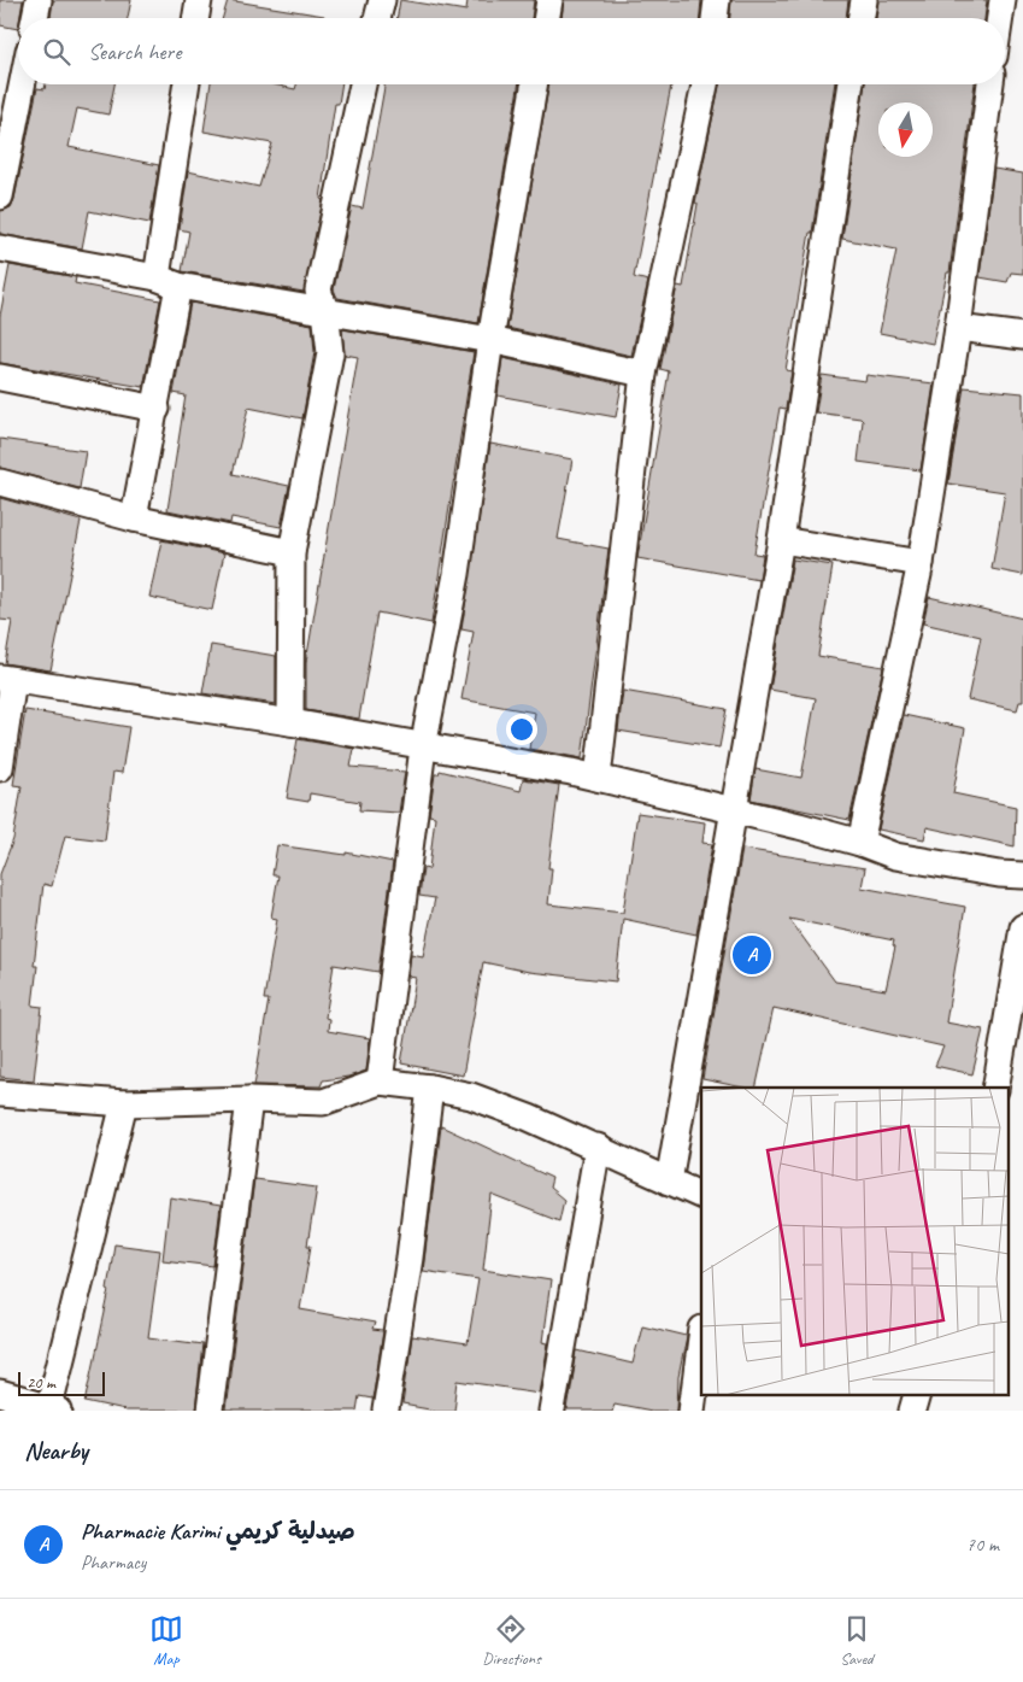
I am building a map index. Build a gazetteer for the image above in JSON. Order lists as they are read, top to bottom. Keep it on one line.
{"scale_bar":"20 m","north":"bottom","page":{"search":"Search here","pins":"A","scale":"20 m","heading":"Nearby","list":[{"mark":"A","name":"Pharmacie Karimi صيدلية كريمي","note":"Pharmacy","value":"70 m"}],"nav":["Map","Directions","Saved"]}}
